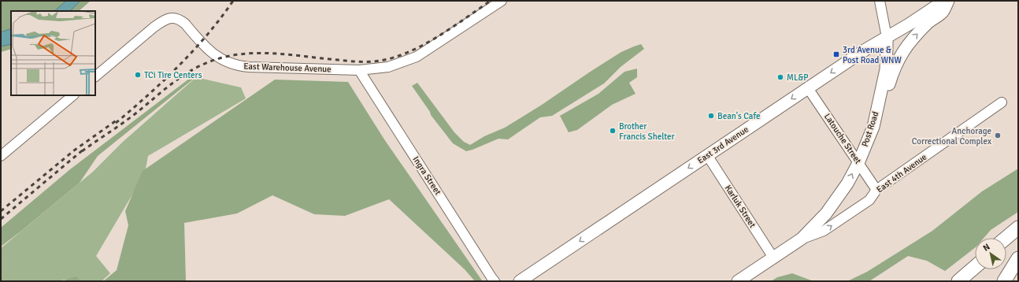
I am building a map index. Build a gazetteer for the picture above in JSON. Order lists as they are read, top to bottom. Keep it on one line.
{"streets":{"main road":["Post Road","East 3rd Avenue","East 4th Avenue"],"street":["East Warehouse Avenue","Latouche Street","Ingra Street","Karluk Street"]},"crossings":[["East Warehouse Avenue","Ingra Street"],["Post Road","Latouche Street"],["Post Road","East 3rd Avenue"],["Post Road","East 4th Avenue"],["Latouche Street","East 3rd Avenue"],["Latouche Street","East 4th Avenue"],["East 3rd Avenue","Karluk Street"],["East 4th Avenue","Karluk Street"]],"one_way":["Post Road","East 3rd Avenue"],"places":{"transit":["3rd Avenue & Post Road WNW"],"other":["TCi Tire Centers","ML&P","Bean's Cafe","Brother Francis Shelter","Anchorage Correctional Complex"]},"north":"top left"}
